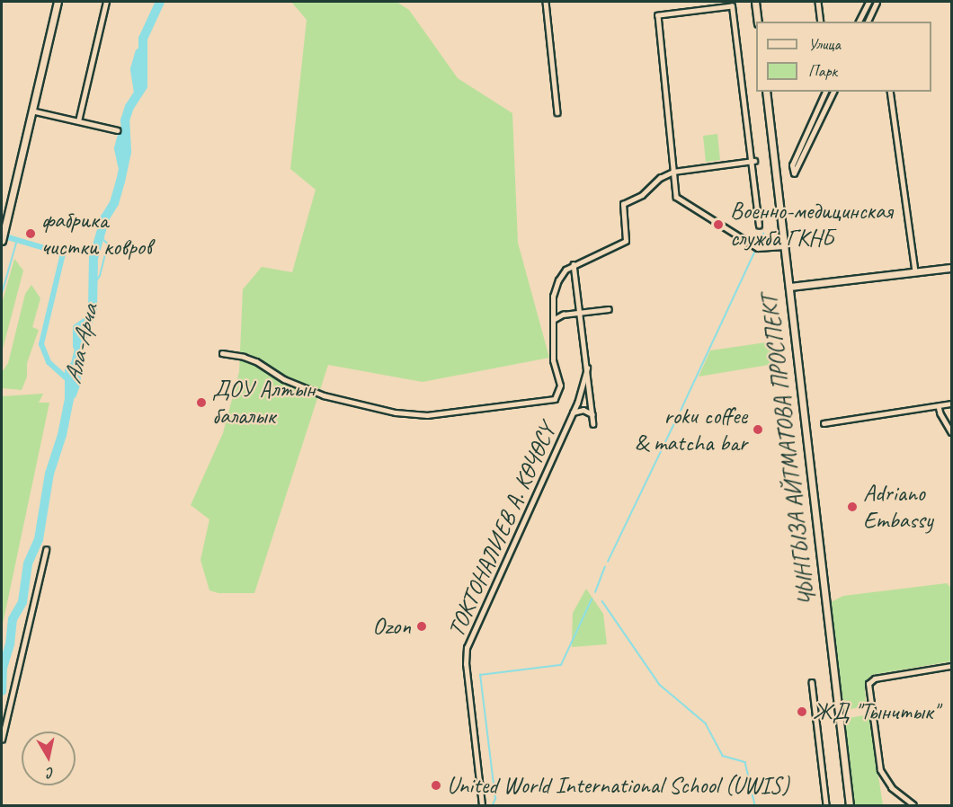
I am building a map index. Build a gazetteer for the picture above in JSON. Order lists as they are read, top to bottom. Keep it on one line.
{"streets":{"main road":["ЧЫНГЫЗА АЙТМАТОВА ПРОСПЕКТ"],"street":["ТОКТОНАЛИЕВ А. КӨЧӨСҮ"]},"water":["Ала-Арча"],"places":["Военно-медицинская служба ГКНБ","фабрика чистки ковров","ДОУ Алтын балалык","roku coffee & matcha bar","Adriano Embassy","Ozon","ЖД \"Тынчтык\"","United World International School (UWIS)"],"legend":["Улица","Парк"],"north":"bottom"}
